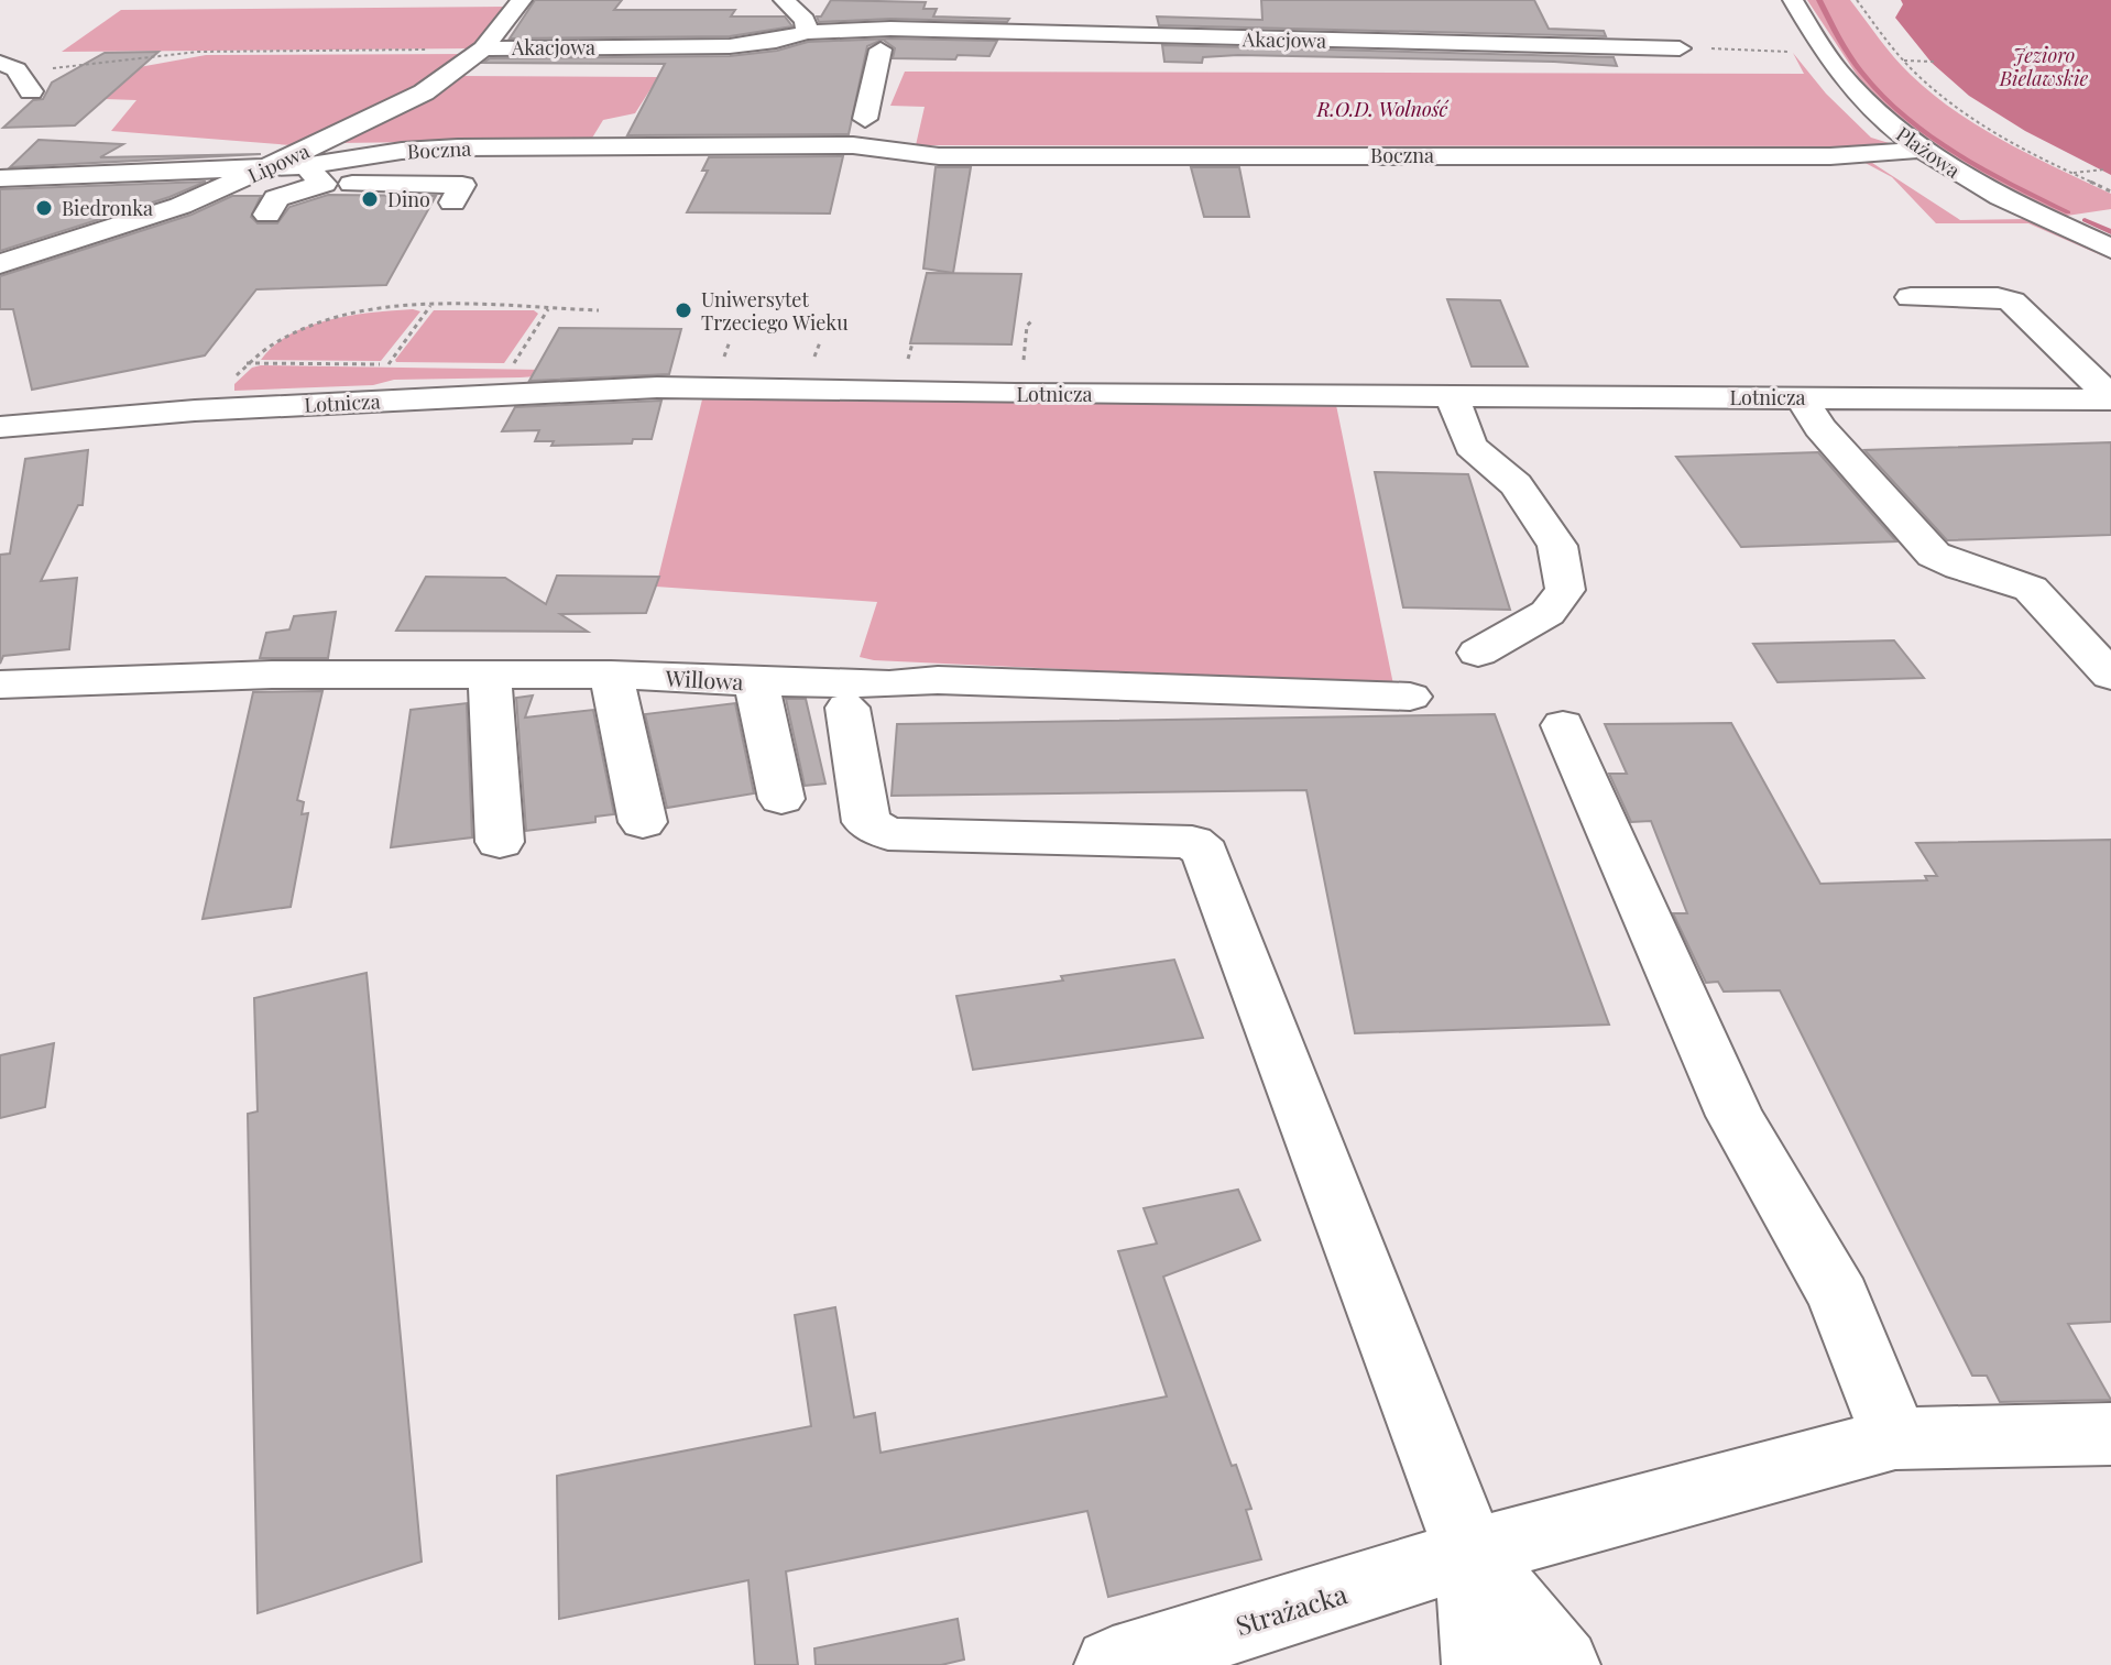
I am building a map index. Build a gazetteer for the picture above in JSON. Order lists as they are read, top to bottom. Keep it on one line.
{"streets":{"street":["Akacjowa","Boczna","Plażowa","Lipowa","Lotnicza","Willowa","Strażacka"]},"crossings":[["Akacjowa","Lipowa"],["Boczna","Plażowa"],["Boczna","Lipowa"]],"water":["Jezioro Bielawskie"],"parks":["R.O.D. Wolność"],"places":["Dino","Biedronka","Uniwersytet Trzeciego Wieku"]}
